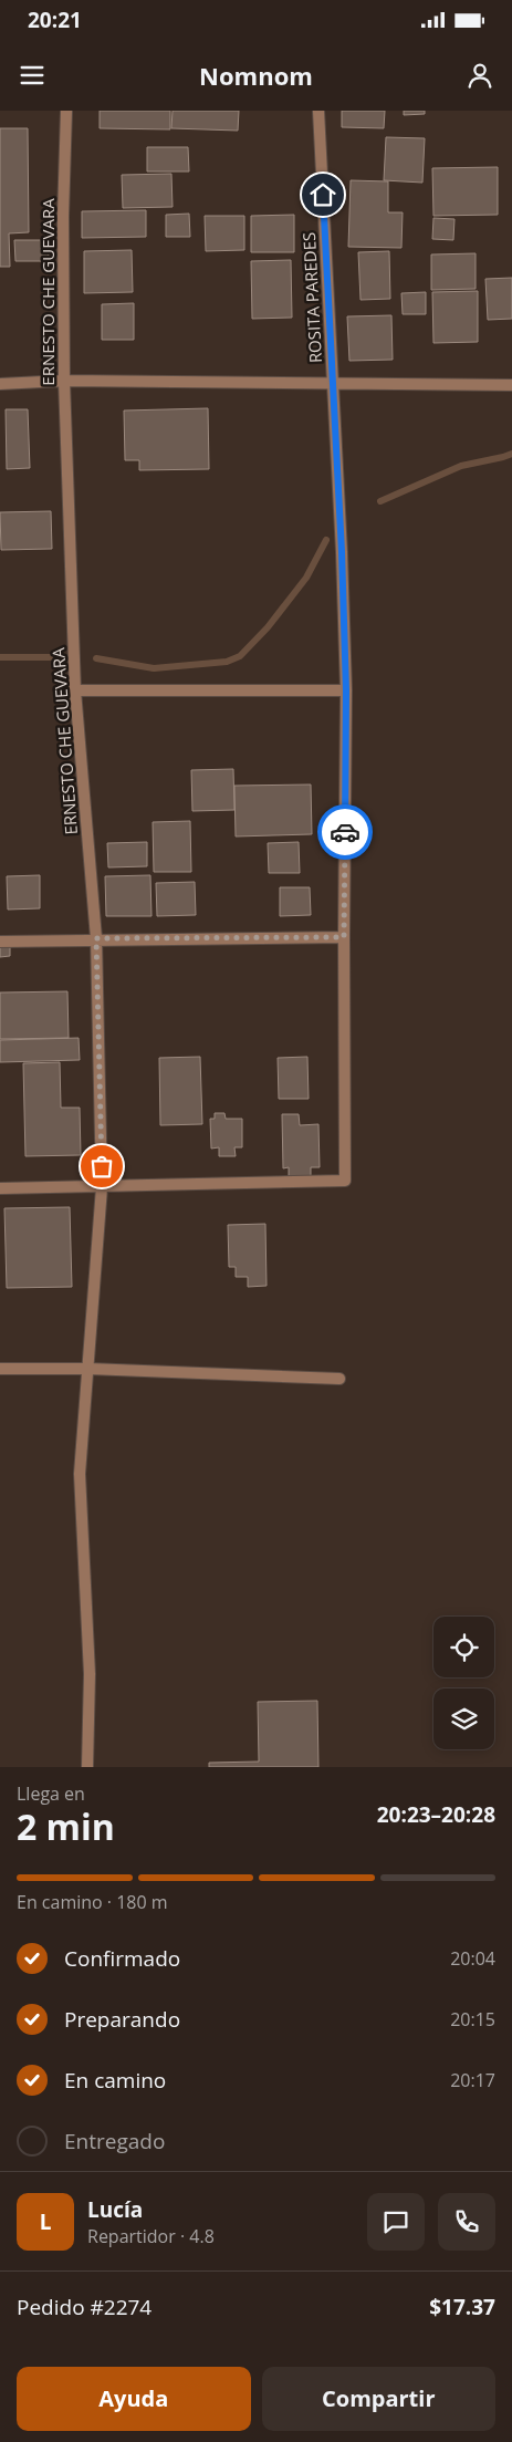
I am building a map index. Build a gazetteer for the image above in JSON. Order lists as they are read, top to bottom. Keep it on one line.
{"streets":{"street":["ERNESTO CHE GUEVARA","ROSITA PAREDES"]},"crossings":[["ERNESTO CHE GUEVARA","ROSITA PAREDES"]],"page":{"status":"20:21","header":"Nomnom","heading":["2 min","Llega en","20:23–20:28"],"panel":["Lucía","Repartidor · 4.8","Pedido #2274","$17.37"],"bar":"En camino · 180 m","list":[["Confirmado","20:04"],["Preparando","20:15"],["En camino","20:17"],"Entregado"],"round":"L","buttons":["Ayuda","Compartir"]}}
